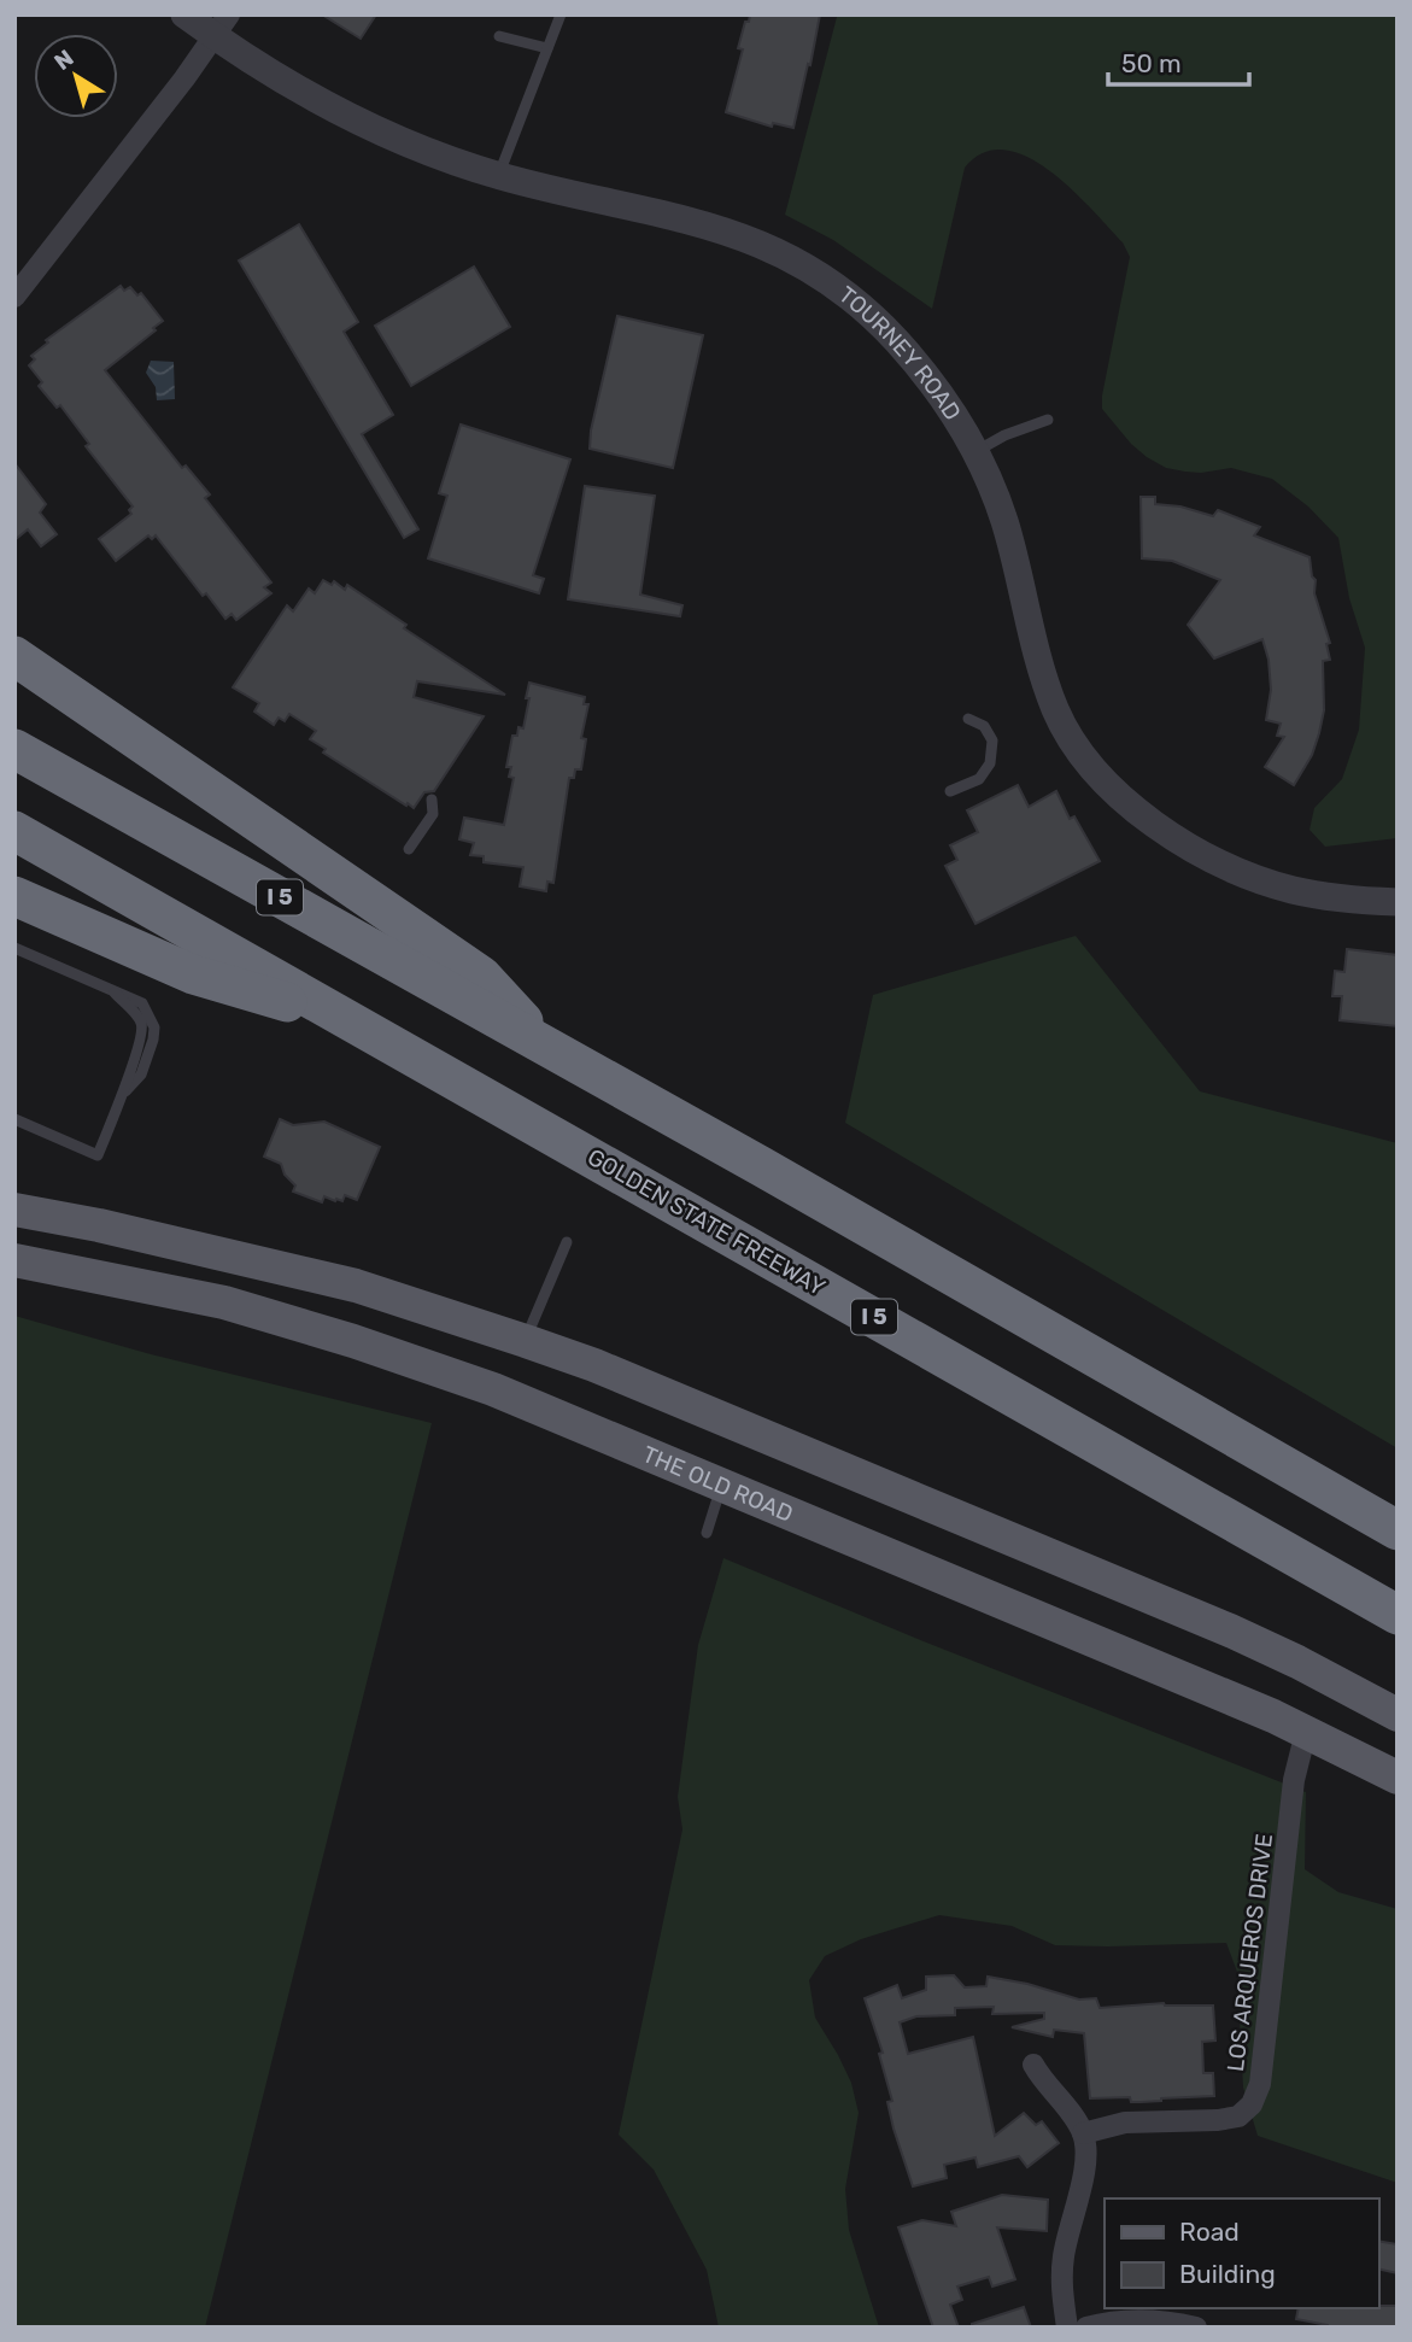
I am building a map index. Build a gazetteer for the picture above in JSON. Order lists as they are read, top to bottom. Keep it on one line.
{"streets":{"highway":["I 5","GOLDEN STATE FREEWAY"],"main road":["THE OLD ROAD"],"street":["TOURNEY ROAD","LOS ARQUEROS DRIVE"]},"crossings":[["I 5","GOLDEN STATE FREEWAY"],["THE OLD ROAD","LOS ARQUEROS DRIVE"]],"legend":["Road","Building"],"scale_bar":"50 m","north":"top left"}
